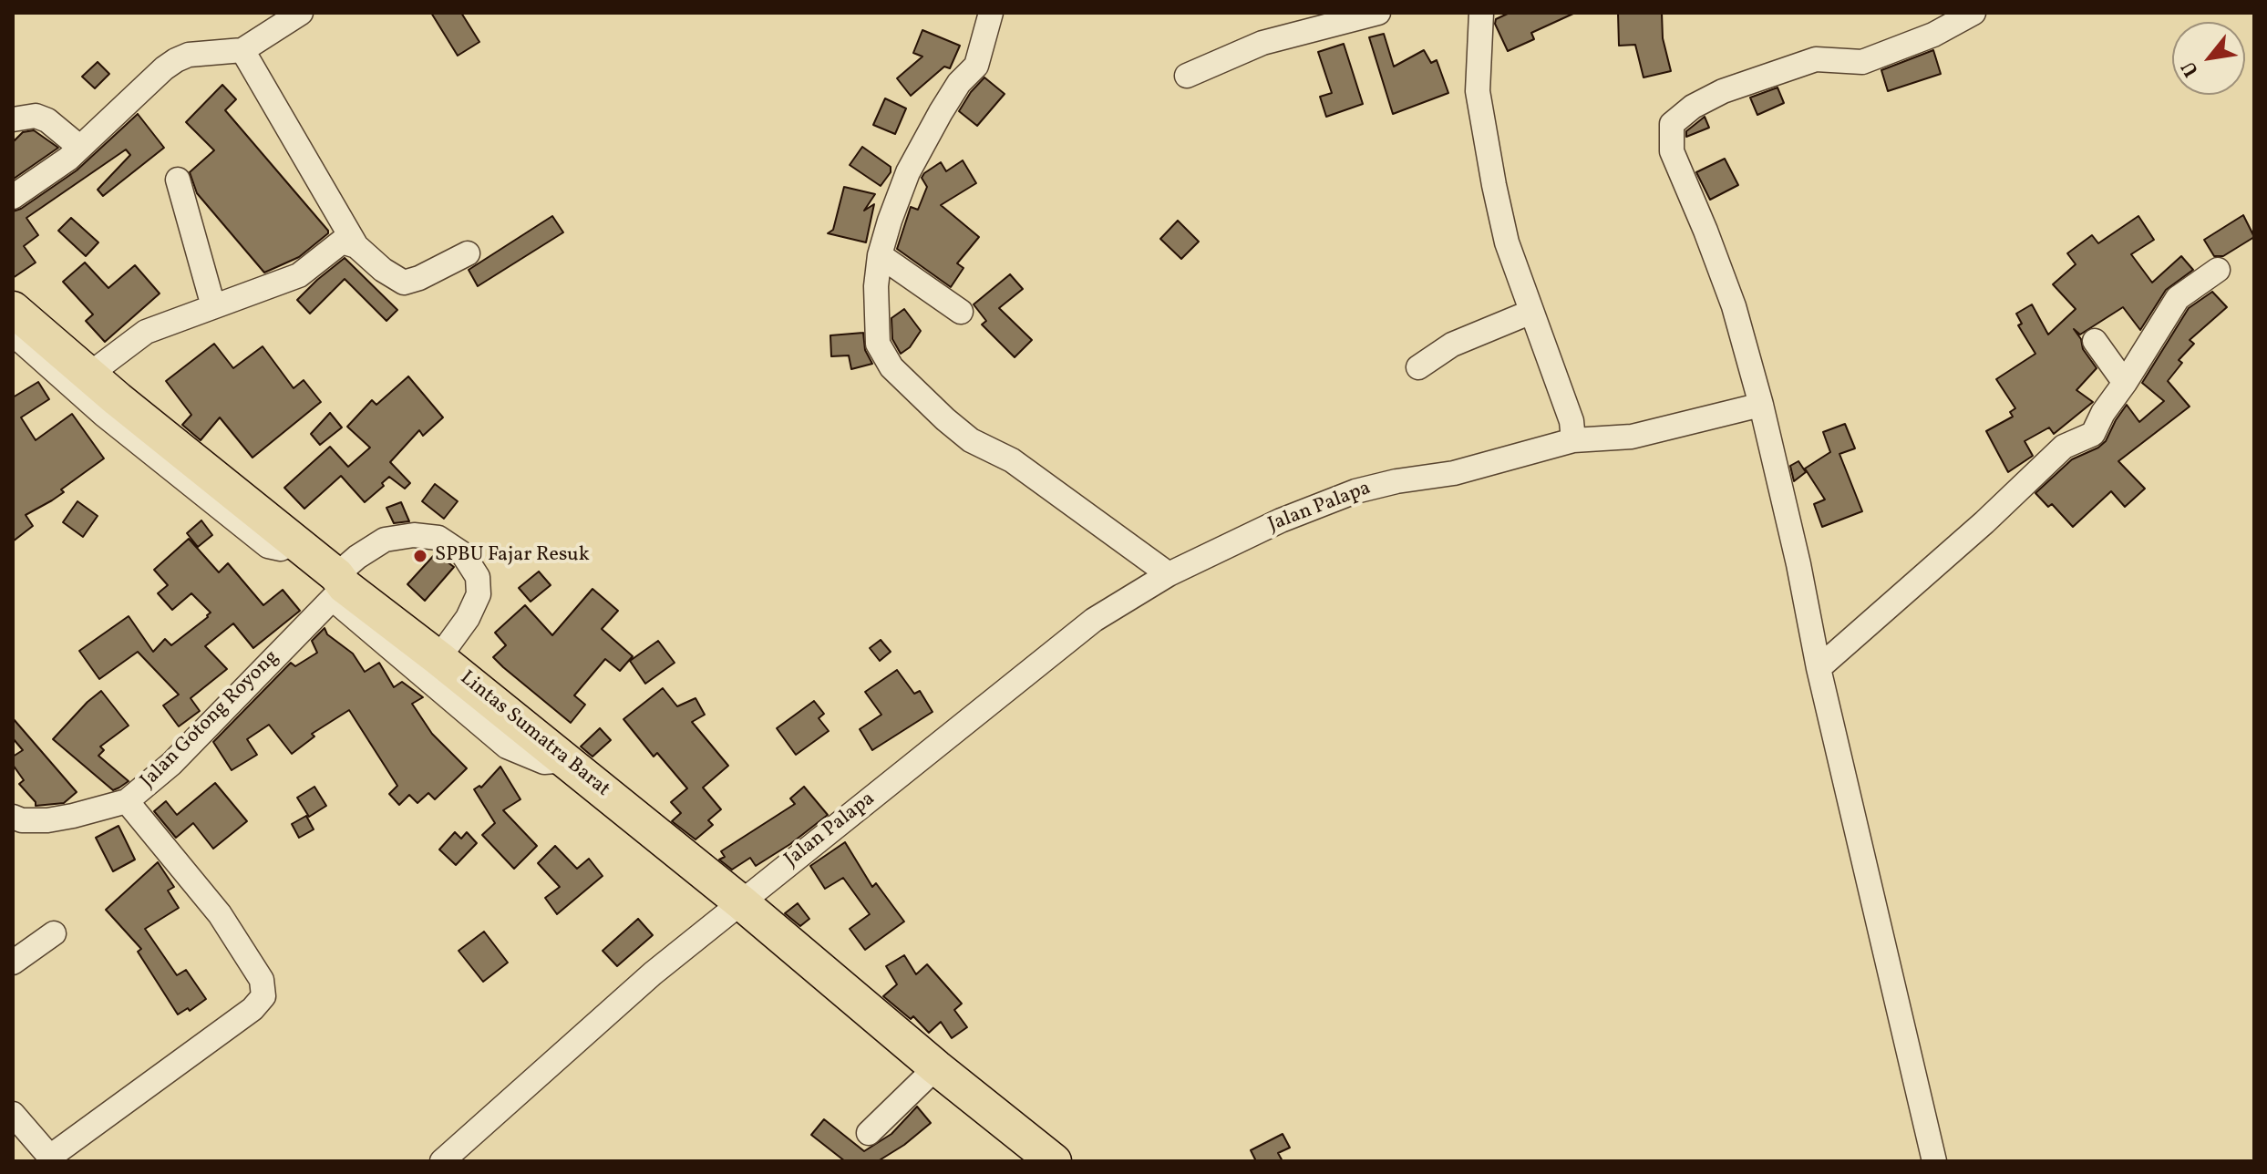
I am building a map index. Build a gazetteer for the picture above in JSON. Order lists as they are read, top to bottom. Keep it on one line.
{"streets":{"highway":["Lintas Sumatra Barat"],"street":["Jalan Palapa","Jalan Gotong Royong"]},"crossings":[["Jalan Palapa","Lintas Sumatra Barat"],["Jalan Gotong Royong","Lintas Sumatra Barat"]],"places":["SPBU Fajar Resuk"],"north":"bottom left"}
